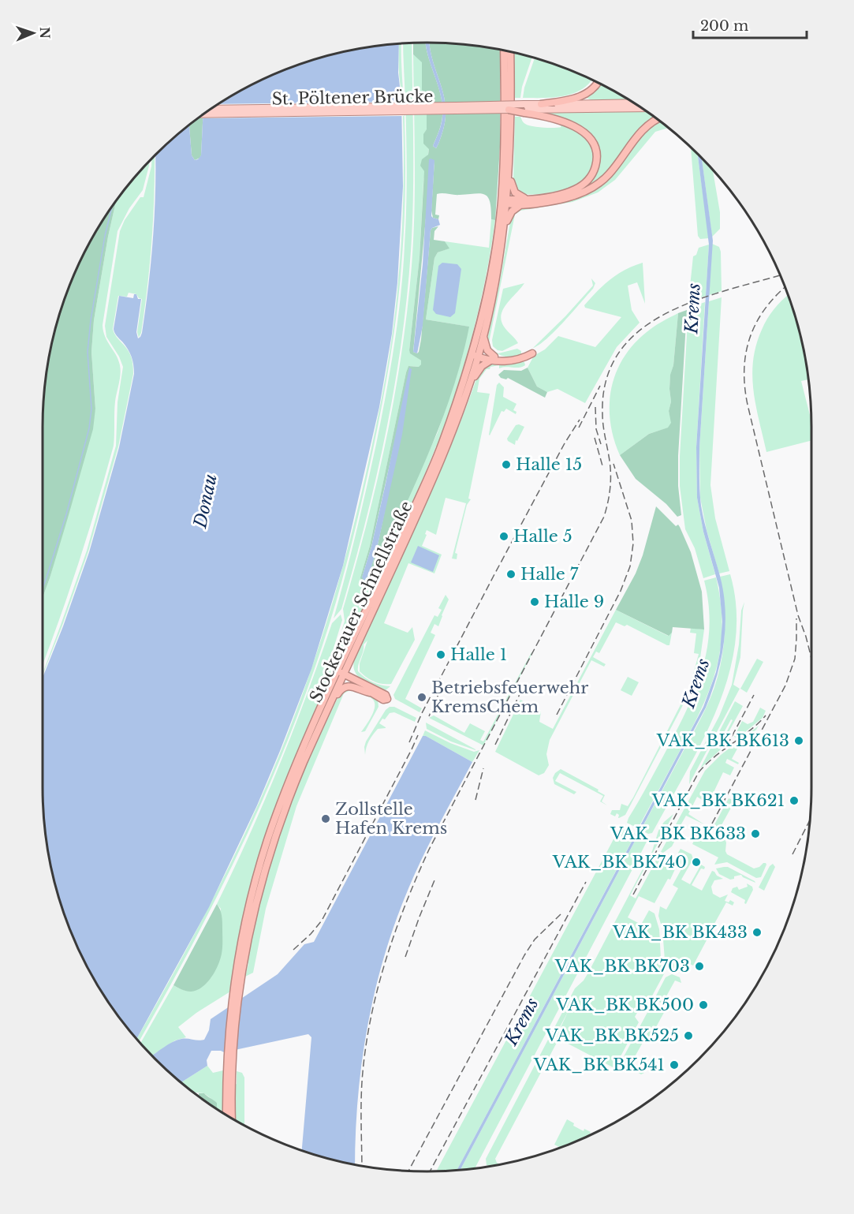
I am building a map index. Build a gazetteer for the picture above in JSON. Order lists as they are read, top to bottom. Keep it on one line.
{"streets":{"highway":["Stockerauer Schnellstraße"],"main road":["St. Pöltener Brücke"]},"water":["Krems","Donau"],"places":["Halle 15","Halle 5","Halle 7","Halle 9","Halle 1","Betriebsfeuerwehr KremsChem","VAK_BK BK613","VAK_BK BK621","Zollstelle Hafen Krems","VAK_BK BK633","VAK_BK BK740","VAK_BK BK433","VAK_BK BK703","VAK_BK BK500","VAK_BK BK525","VAK_BK BK541"],"scale_bar":"200 m","north":"right"}
